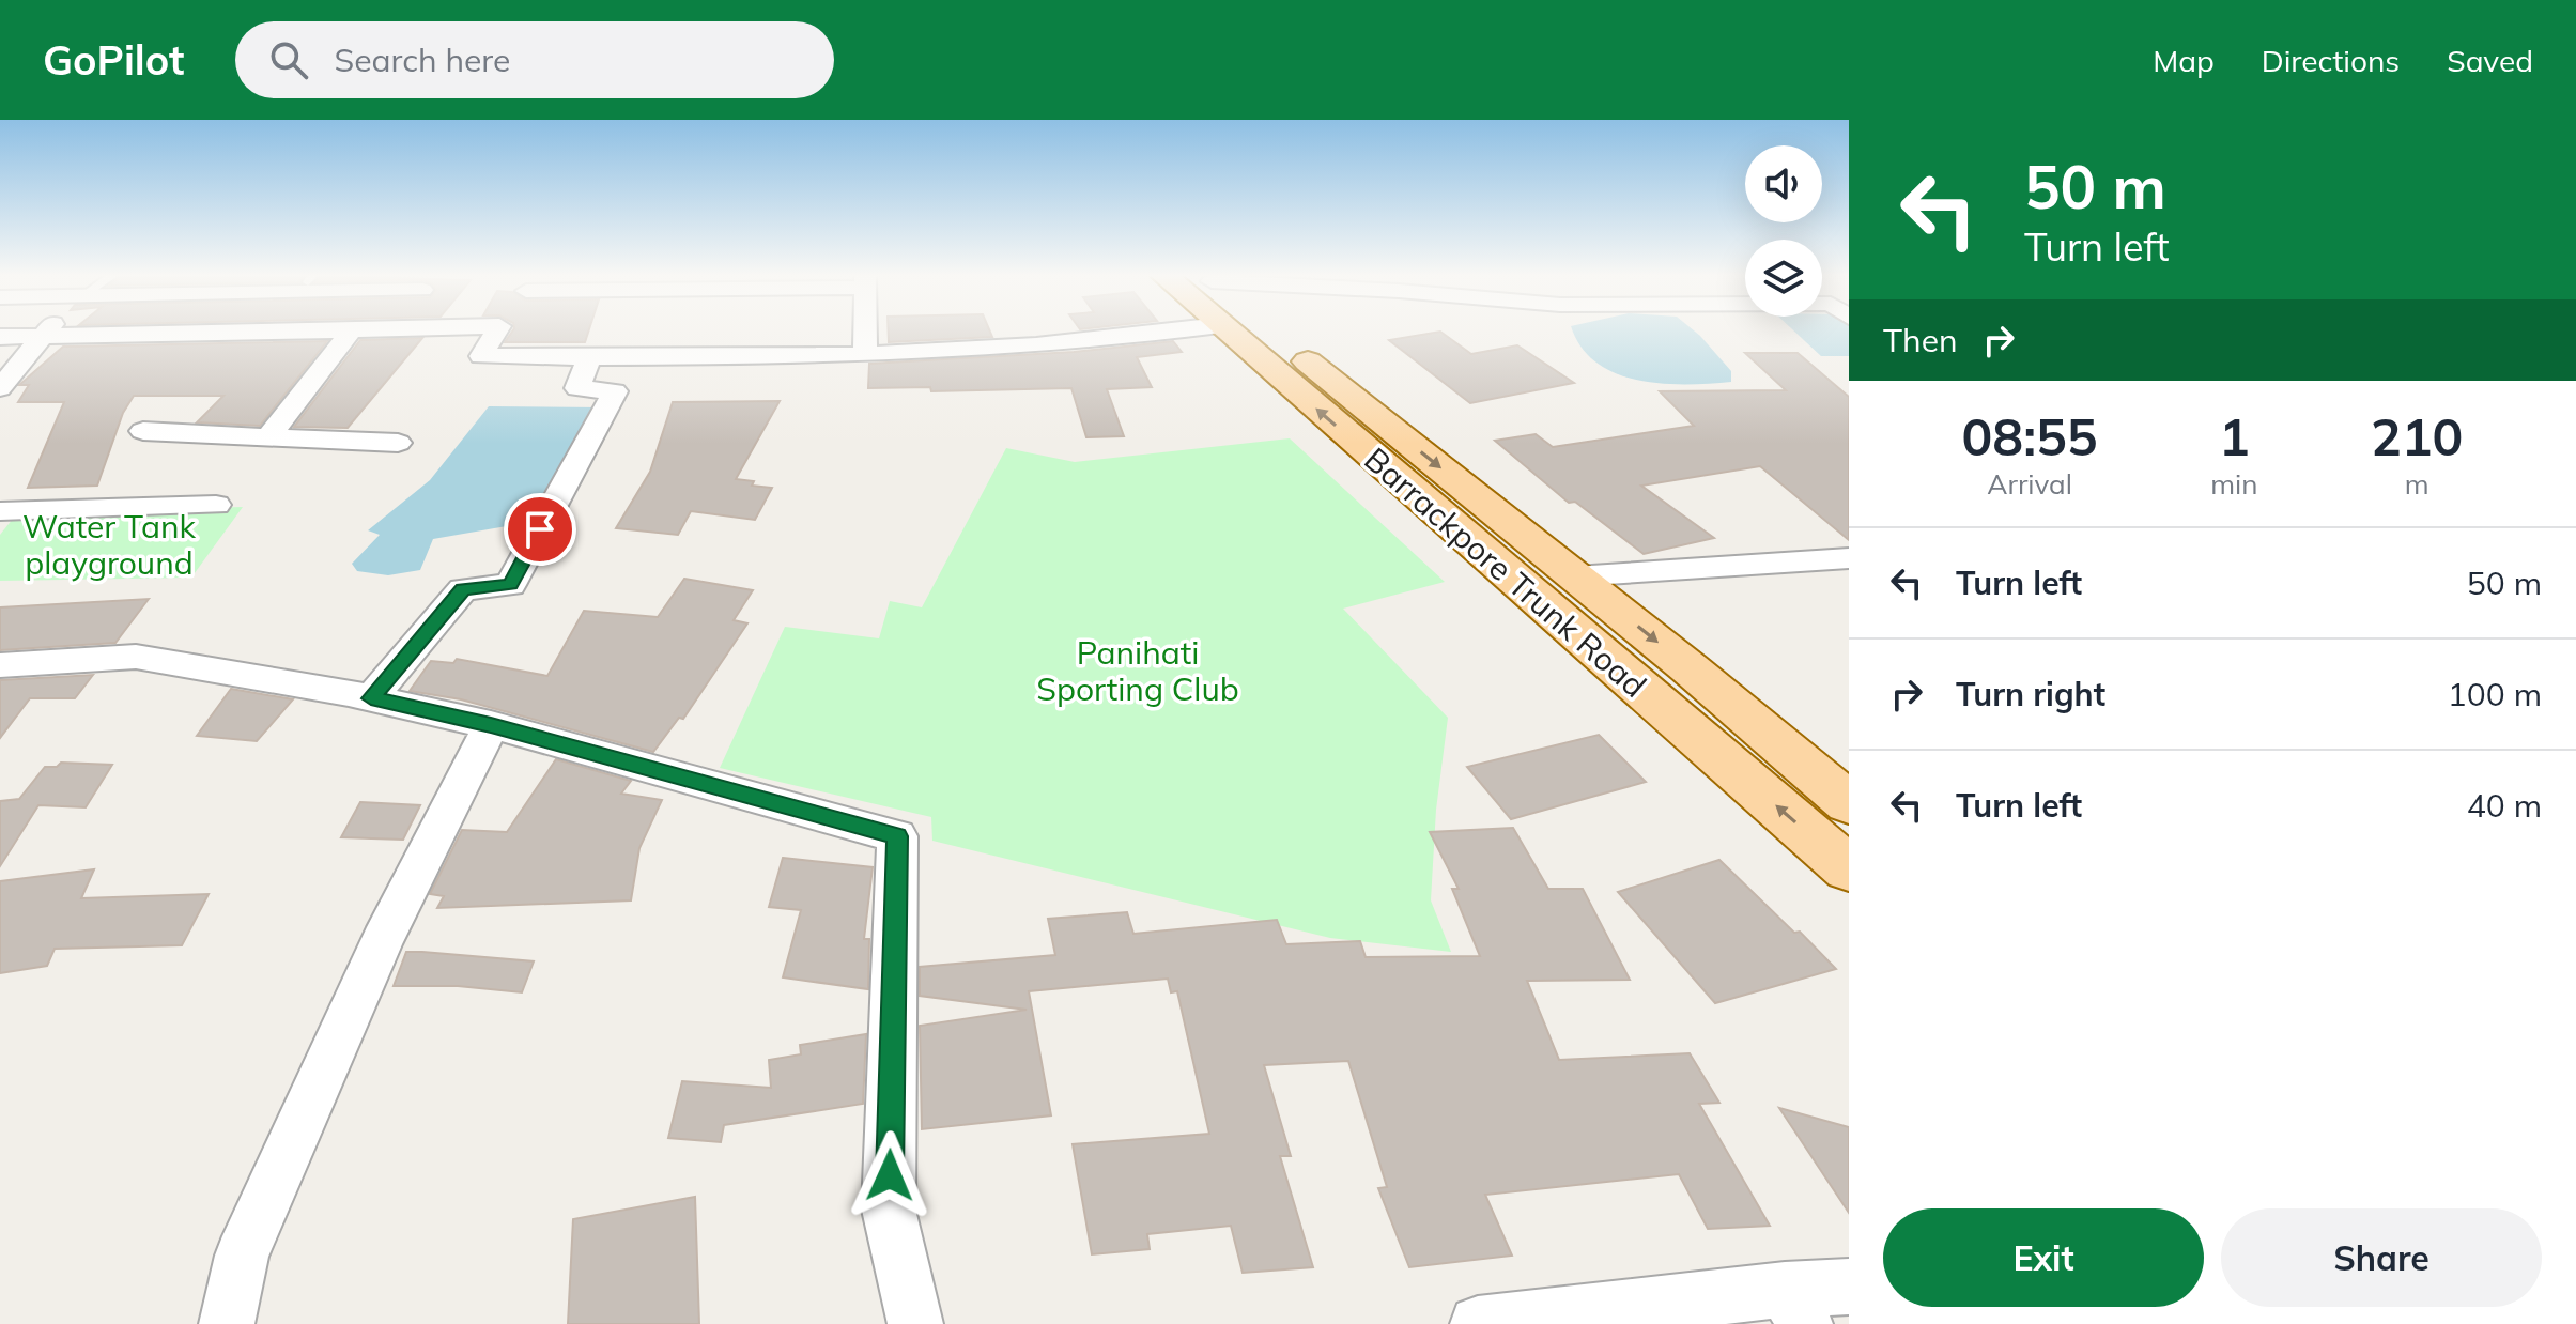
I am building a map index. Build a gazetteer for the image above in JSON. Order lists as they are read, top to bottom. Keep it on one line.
{"streets":{"main road":["Barrackpore Trunk Road"]},"parks":["Water Tank playground","Panihati Sporting Club"],"page":{"header":"GoPilot","search":"Search here","nav":["Map","Directions","Saved"],"turn":["50 m","Turn left"],"then":"Then","eta":["08:55","Arrival","1","min","210","m"],"list":[{"name":"Turn left","value":"50 m"},{"name":"Turn right","value":"100 m"},{"name":"Turn left","value":"40 m"}],"buttons":["Exit","Share"]}}
